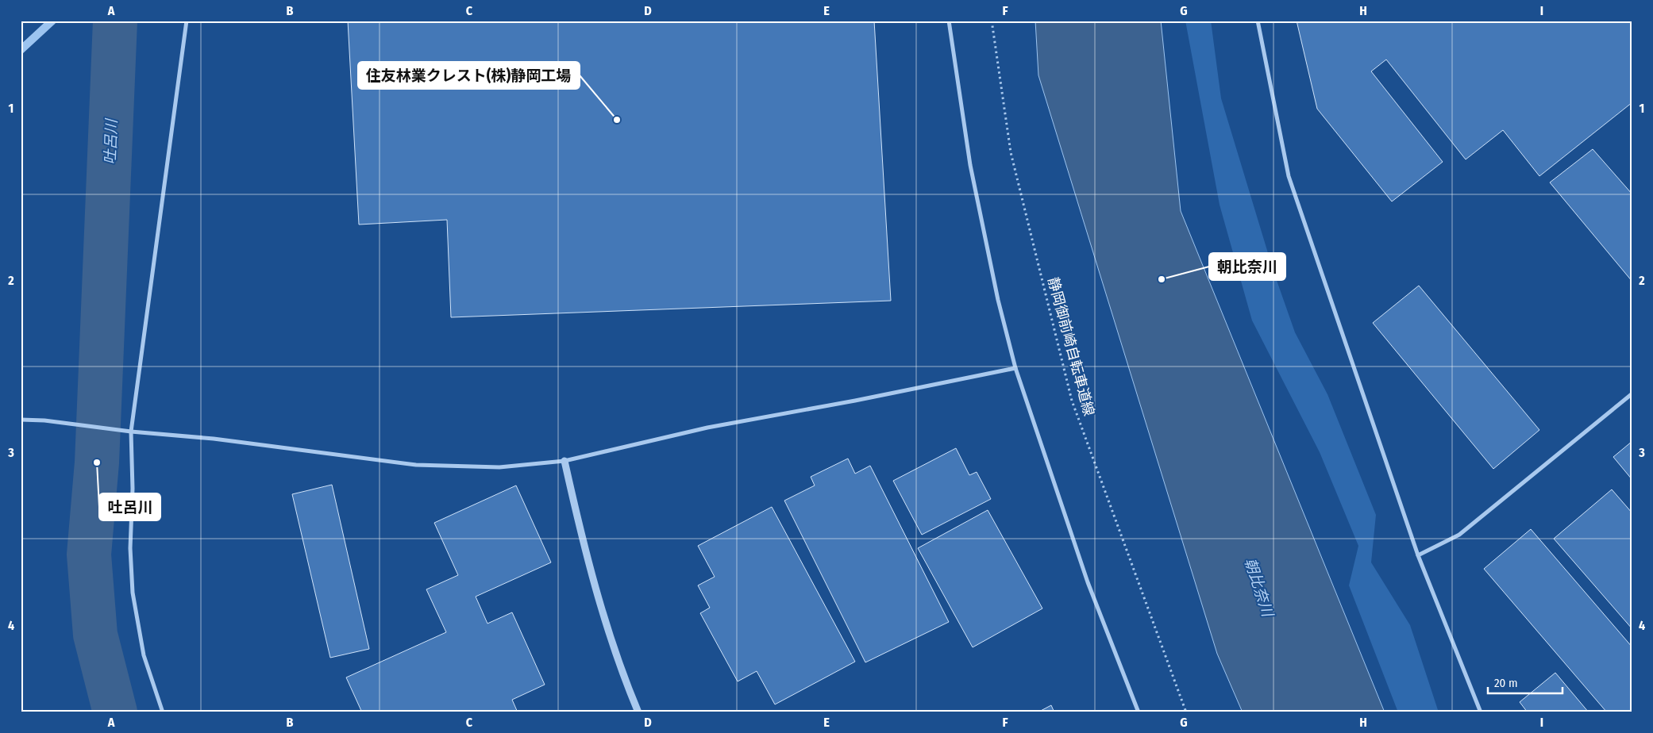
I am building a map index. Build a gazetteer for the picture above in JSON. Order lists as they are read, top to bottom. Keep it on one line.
{"streets":{"path":["静岡御前崎自転車道線"]},"water":["吐呂川","朝比奈川"],"places":["住友林業クレスト(株)静岡工場","朝比奈川","吐呂川"],"scale_bar":"20 m","grid":{"columns":["A","B","C","D","E","F","G","H","I"],"rows":["1","2","3","4"]}}
